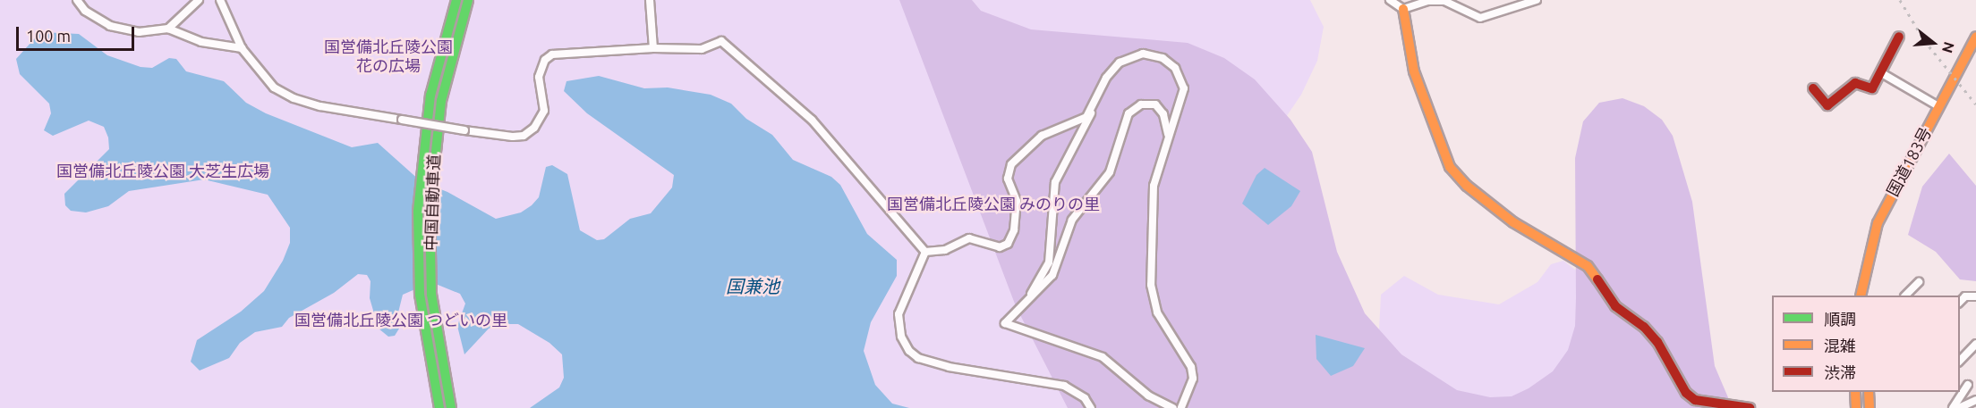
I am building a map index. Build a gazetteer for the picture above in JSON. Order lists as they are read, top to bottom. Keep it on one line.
{"streets":{"main road":["国道183号","中国自動車道"]},"water":["国兼池"],"parks":["国営備北丘陵公園 花の広場","国営備北丘陵公園 大芝生広場","国営備北丘陵公園 みのりの里","国営備北丘陵公園 つどいの里"],"legend":["順調","混雑","渋滞"],"scale_bar":"100 m","north":"right"}
